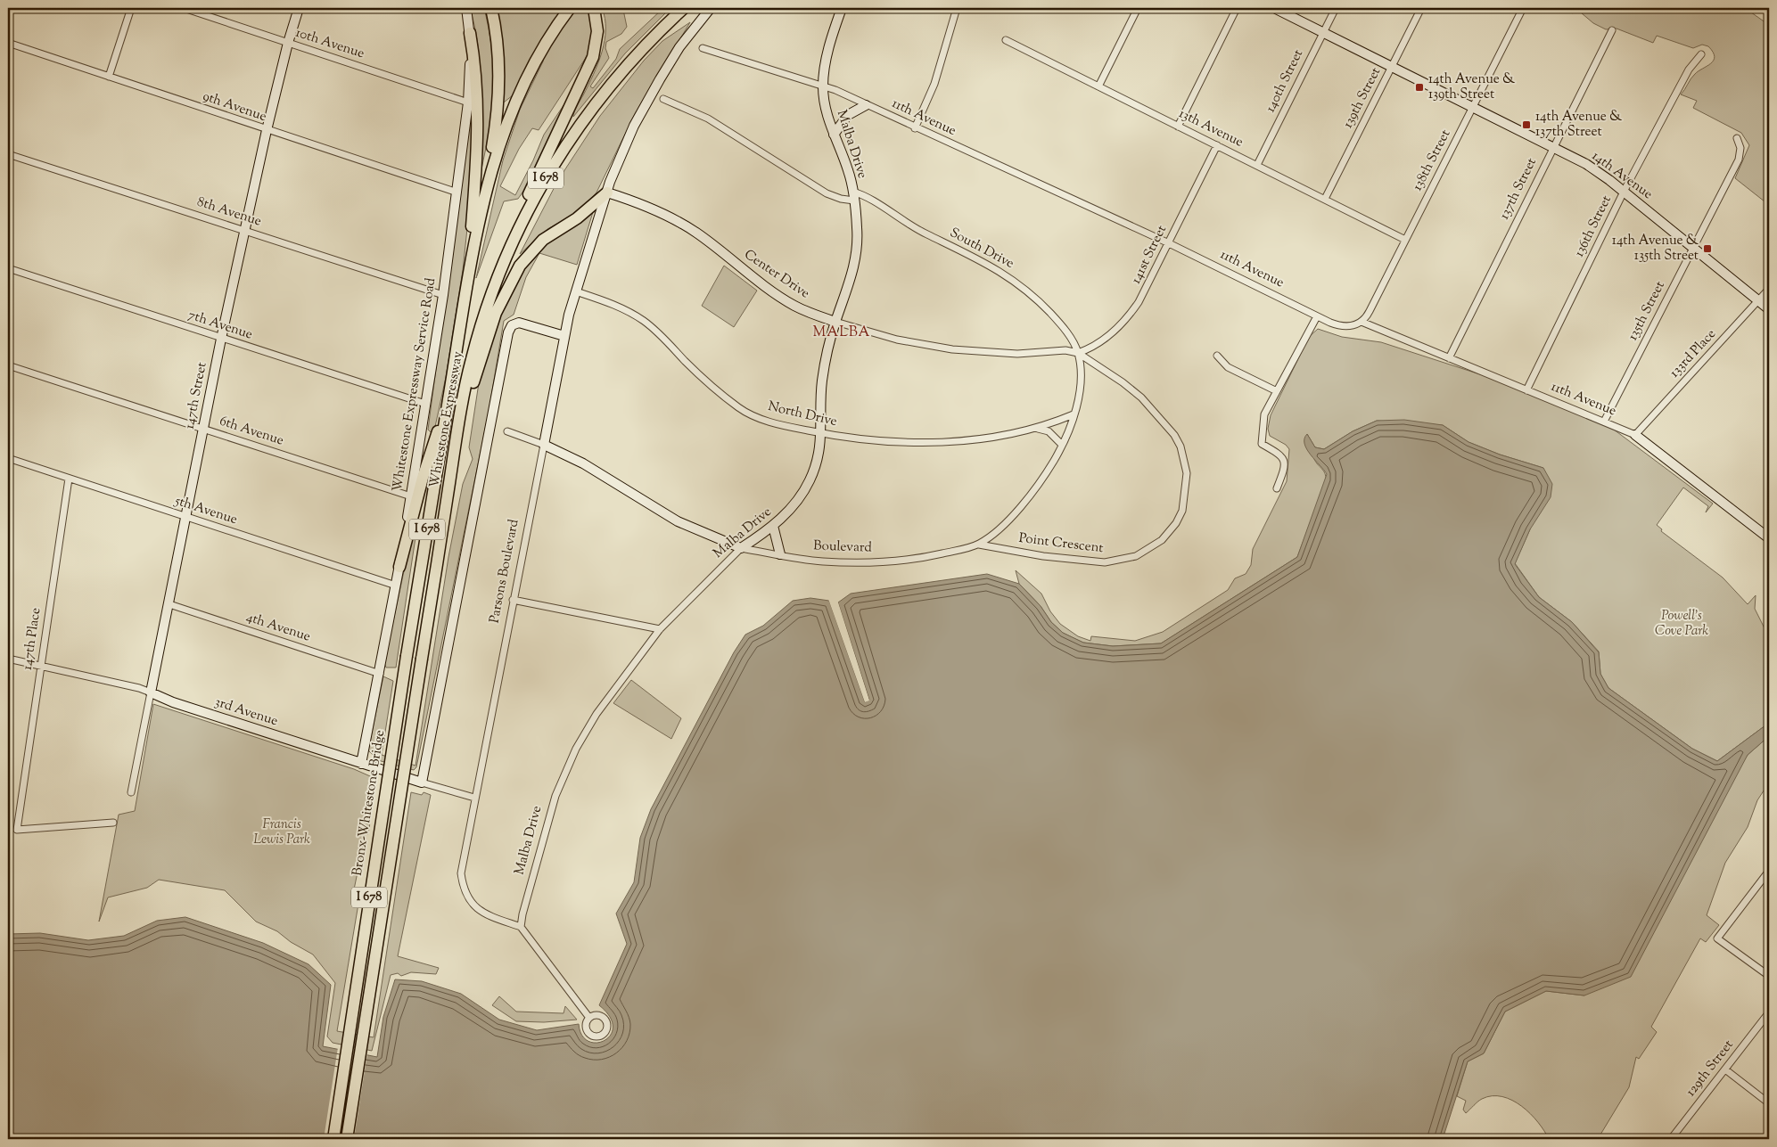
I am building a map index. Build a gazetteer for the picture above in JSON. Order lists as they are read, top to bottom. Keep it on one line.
{"streets":{"highway":["I 678","Whitestone Expressway","Bronx-Whitestone Bridge"],"street":["10th Avenue","140th Street","139th Street","9th Avenue","11th Avenue","13th Avenue","Malba Drive","138th Street","14th Avenue","137th Street","8th Avenue","136th Street","South Drive","141st Street","Center Drive","135th Street","7th Avenue","133rd Place","Whitestone Expressway Service Road","147th Street","North Drive","6th Avenue","5th Avenue","Point Crescent","Boulevard","Parsons Boulevard","4th Avenue","147th Place","3rd Avenue","129th Street"]},"crossings":[["10th Avenue","Whitestone Expressway Service Road"],["10th Avenue","147th Street"],["140th Street","13th Avenue"],["140th Street","14th Avenue"],["139th Street","13th Avenue"],["139th Street","14th Avenue"],["9th Avenue","Whitestone Expressway Service Road"],["9th Avenue","147th Street"],["11th Avenue","Malba Drive"],["11th Avenue","138th Street"],["11th Avenue","137th Street"],["11th Avenue","136th Street"],["11th Avenue","141st Street"],["11th Avenue","135th Street"],["11th Avenue","133rd Place"],["13th Avenue","138th Street"],["13th Avenue","141st Street"],["Malba Drive","South Drive"],["Malba Drive","Center Drive"],["Malba Drive","North Drive"],["Malba Drive","Boulevard"],["Malba Drive","Parsons Boulevard"],["138th Street","14th Avenue"],["14th Avenue","137th Street"],["14th Avenue","136th Street"],["14th Avenue","135th Street"],["14th Avenue","133rd Place"],["8th Avenue","Whitestone Expressway Service Road"],["8th Avenue","147th Street"],["South Drive","141st Street"],["South Drive","Center Drive"],["South Drive","Point Crescent"],["South Drive","Boulevard"],["141st Street","Center Drive"],["141st Street","Point Crescent"],["141st Street","Boulevard"],["Center Drive","Point Crescent"],["Center Drive","Boulevard"],["Center Drive","Parsons Boulevard"],["7th Avenue","Whitestone Expressway Service Road"],["7th Avenue","147th Street"],["Whitestone Expressway Service Road","6th Avenue"],["Whitestone Expressway Service Road","5th Avenue"],["Whitestone Expressway Service Road","4th Avenue"],["Whitestone Expressway Service Road","3rd Avenue"],["147th Street","6th Avenue"],["147th Street","5th Avenue"],["147th Street","4th Avenue"],["147th Street","3rd Avenue"],["North Drive","Boulevard"],["North Drive","Parsons Boulevard"],["Whitestone Expressway","Bronx-Whitestone Bridge"],["5th Avenue","147th Place"],["Point Crescent","Boulevard"],["Boulevard","Parsons Boulevard"],["Parsons Boulevard","3rd Avenue"],["147th Place","3rd Avenue"]],"districts":["MALBA"],"parks":["Powell's Cove Park","Francis Lewis Park"],"places":{"transit":["14th Avenue & 139th Street","14th Avenue & 137th Street","14th Avenue & 135th Street"]}}
